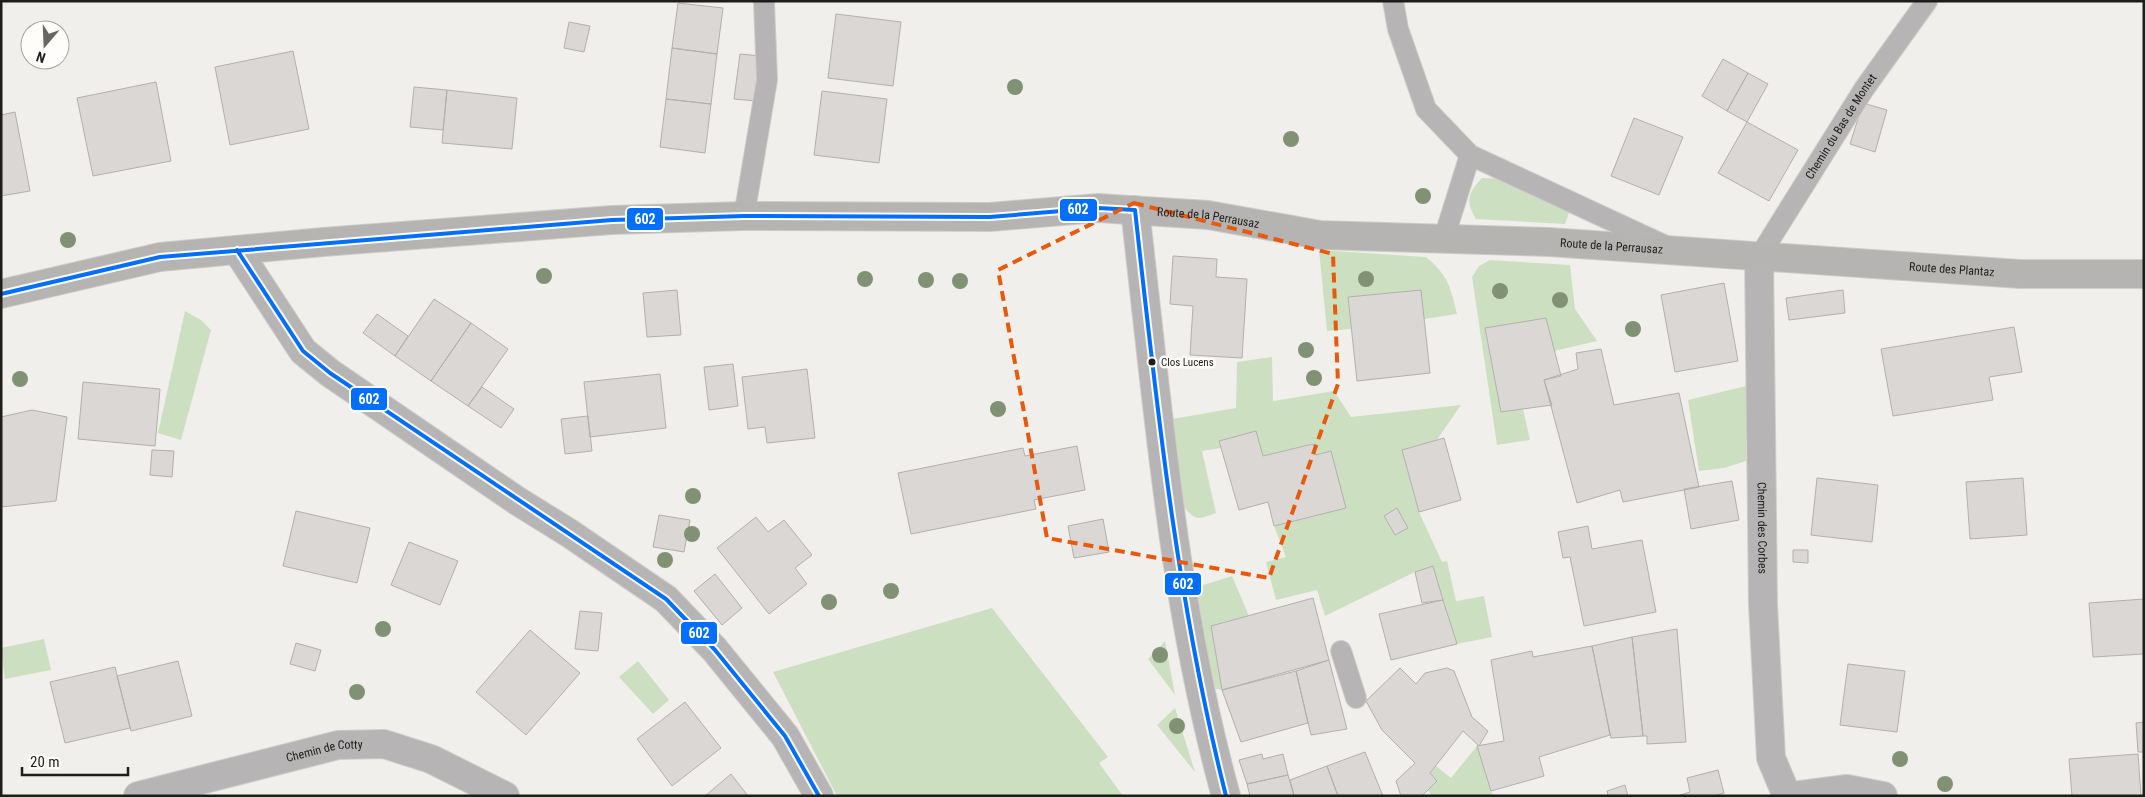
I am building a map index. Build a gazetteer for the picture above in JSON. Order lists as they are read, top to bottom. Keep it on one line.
{"streets":{"street":["Route de la Perrausaz","Route des Plantaz","Chemin des Corbes","Chemin de Cotty"],"lane":["Chemin du Bas de Montet"]},"crossings":[["Chemin du Bas de Montet","Route de la Perrausaz"],["Chemin du Bas de Montet","Route des Plantaz"],["Chemin du Bas de Montet","Chemin des Corbes"],["Route de la Perrausaz","Route des Plantaz"],["Route de la Perrausaz","Chemin des Corbes"],["Route des Plantaz","Chemin des Corbes"]],"places":["Clos Lucens"],"lines":["transit line 602"],"scale_bar":"20 m","north":"bottom"}
